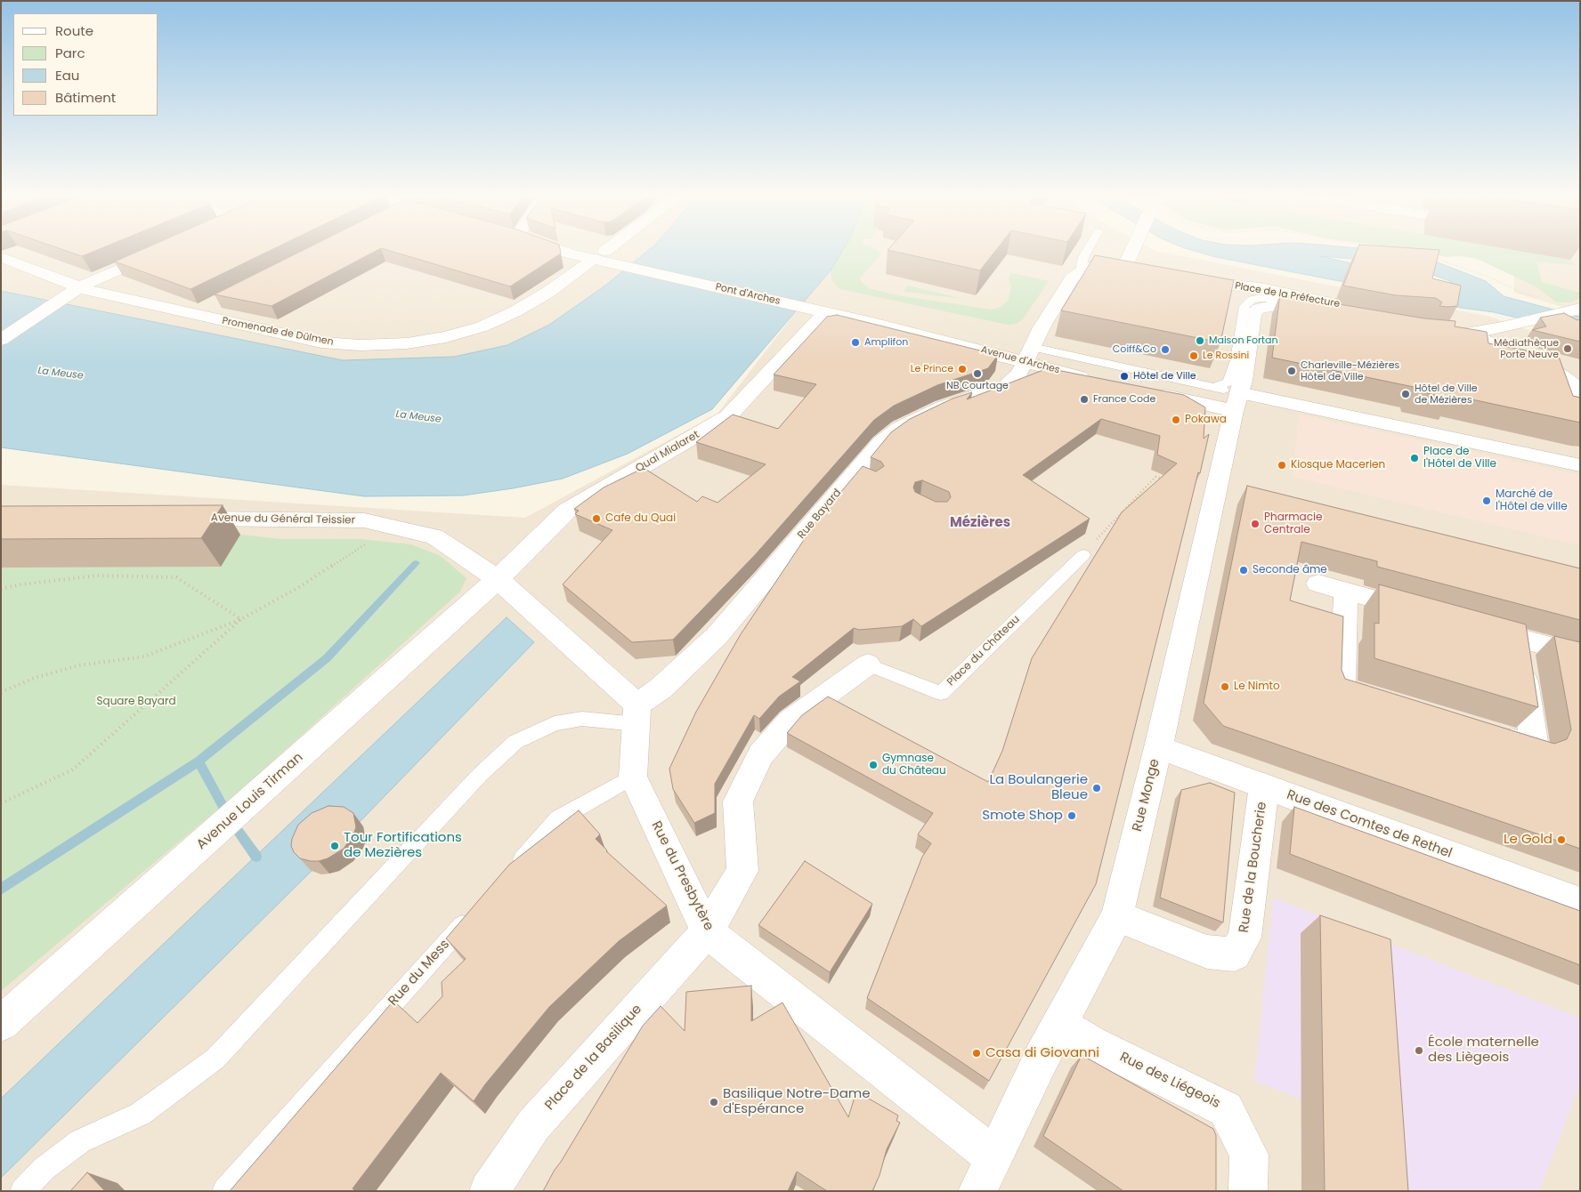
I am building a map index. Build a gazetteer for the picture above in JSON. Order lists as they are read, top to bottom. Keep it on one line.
{"streets":{"street":["Pont d'Arches","Place de la Préfecture","Promenade de Dülmen","Avenue d'Arches","Quai Mialaret","Rue Bayard","Avenue du Général Teissier","Rue Monge","Avenue Louis Tirman","Rue des Comtes de Rethel","Rue de la Boucherie","Rue du Presbytère","Place de la Basilique","Rue des Liégeois"],"lane":["Place du Château","Rue du Mess"]},"crossings":[["Pont d'Arches","Promenade de Dülmen"],["Pont d'Arches","Avenue d'Arches"],["Pont d'Arches","Quai Mialaret"],["Place de la Préfecture","Rue Monge"],["Avenue d'Arches","Quai Mialaret"],["Avenue d'Arches","Rue Bayard"],["Avenue d'Arches","Rue Monge"],["Quai Mialaret","Avenue du Général Teissier"],["Quai Mialaret","Avenue Louis Tirman"],["Rue Bayard","Rue du Presbytère"],["Avenue du Général Teissier","Avenue Louis Tirman"],["Place du Château","Place de la Basilique"],["Rue Monge","Rue des Comtes de Rethel"],["Rue Monge","Rue de la Boucherie"],["Rue Monge","Rue du Presbytère"],["Rue Monge","Rue des Liégeois"],["Rue des Comtes de Rethel","Rue de la Boucherie"],["Rue du Presbytère","Place de la Basilique"]],"districts":["Mézières"],"water":["La Meuse"],"parks":["Square Bayard"],"places":["Maison Fortan","Amplifon","Médiathèque Porte Neuve","Coiff&Co","Le Rossini","Le Prince","Charleville-Mézières Hôtel de Ville","NB Courtage","Hôtel de Ville","Hôtel de Ville de Mézières","France Code","Pokawa","Place de l'Hôtel de Ville","Kiosque Macerien","Marché de l'Hôtel de ville","Cafe du Quai","Pharmacie Centrale","Seconde âme","Le Nimto","Gymnase du Château","La Boulangerie Bleue","Smote Shop","Le Gold","Tour Fortifications de Mezières","École maternelle des Liègeois","Casa di Giovanni","Basilique Notre-Dame d'Espérance"],"legend":["Route","Parc","Eau","Bâtiment"]}
